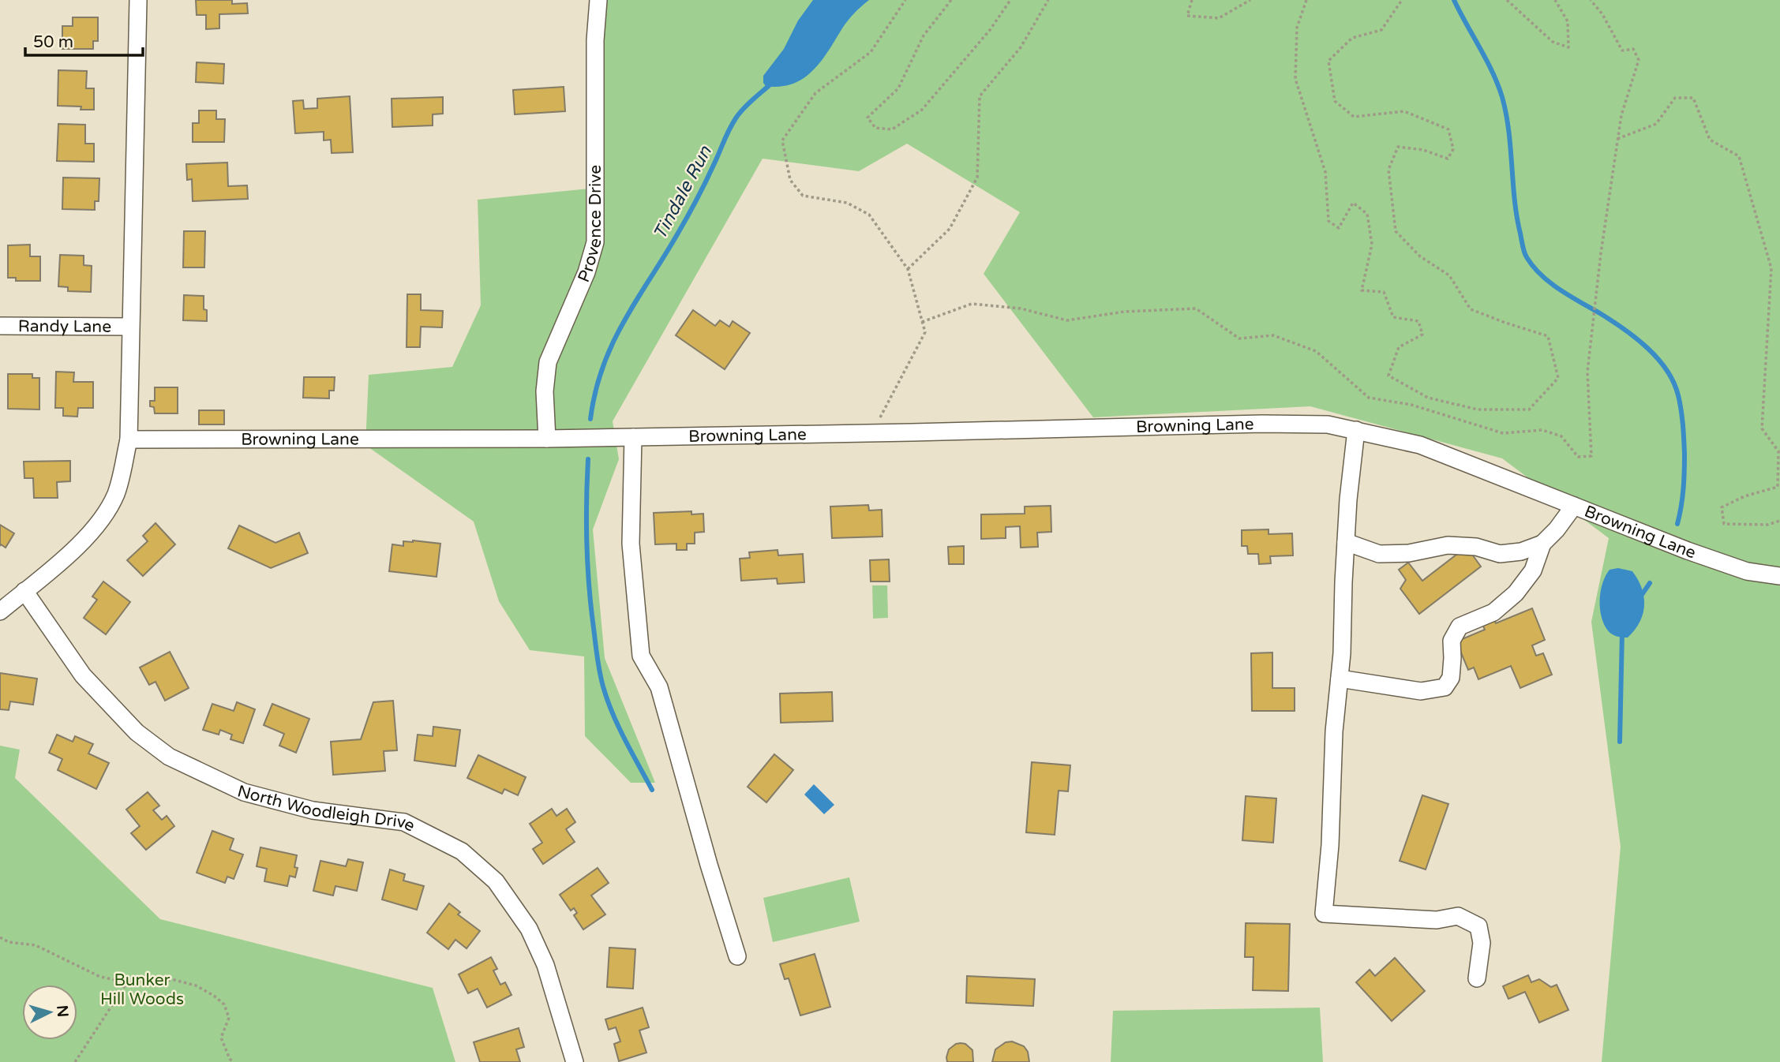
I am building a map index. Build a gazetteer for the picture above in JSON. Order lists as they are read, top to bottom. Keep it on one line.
{"streets":{"street":["Provence Drive","Randy Lane","Browning Lane","North Woodleigh Drive"]},"crossings":[["Provence Drive","Browning Lane"]],"water":["Tindale Run"],"parks":["Bunker Hill Woods"],"scale_bar":"50 m","north":"right"}
